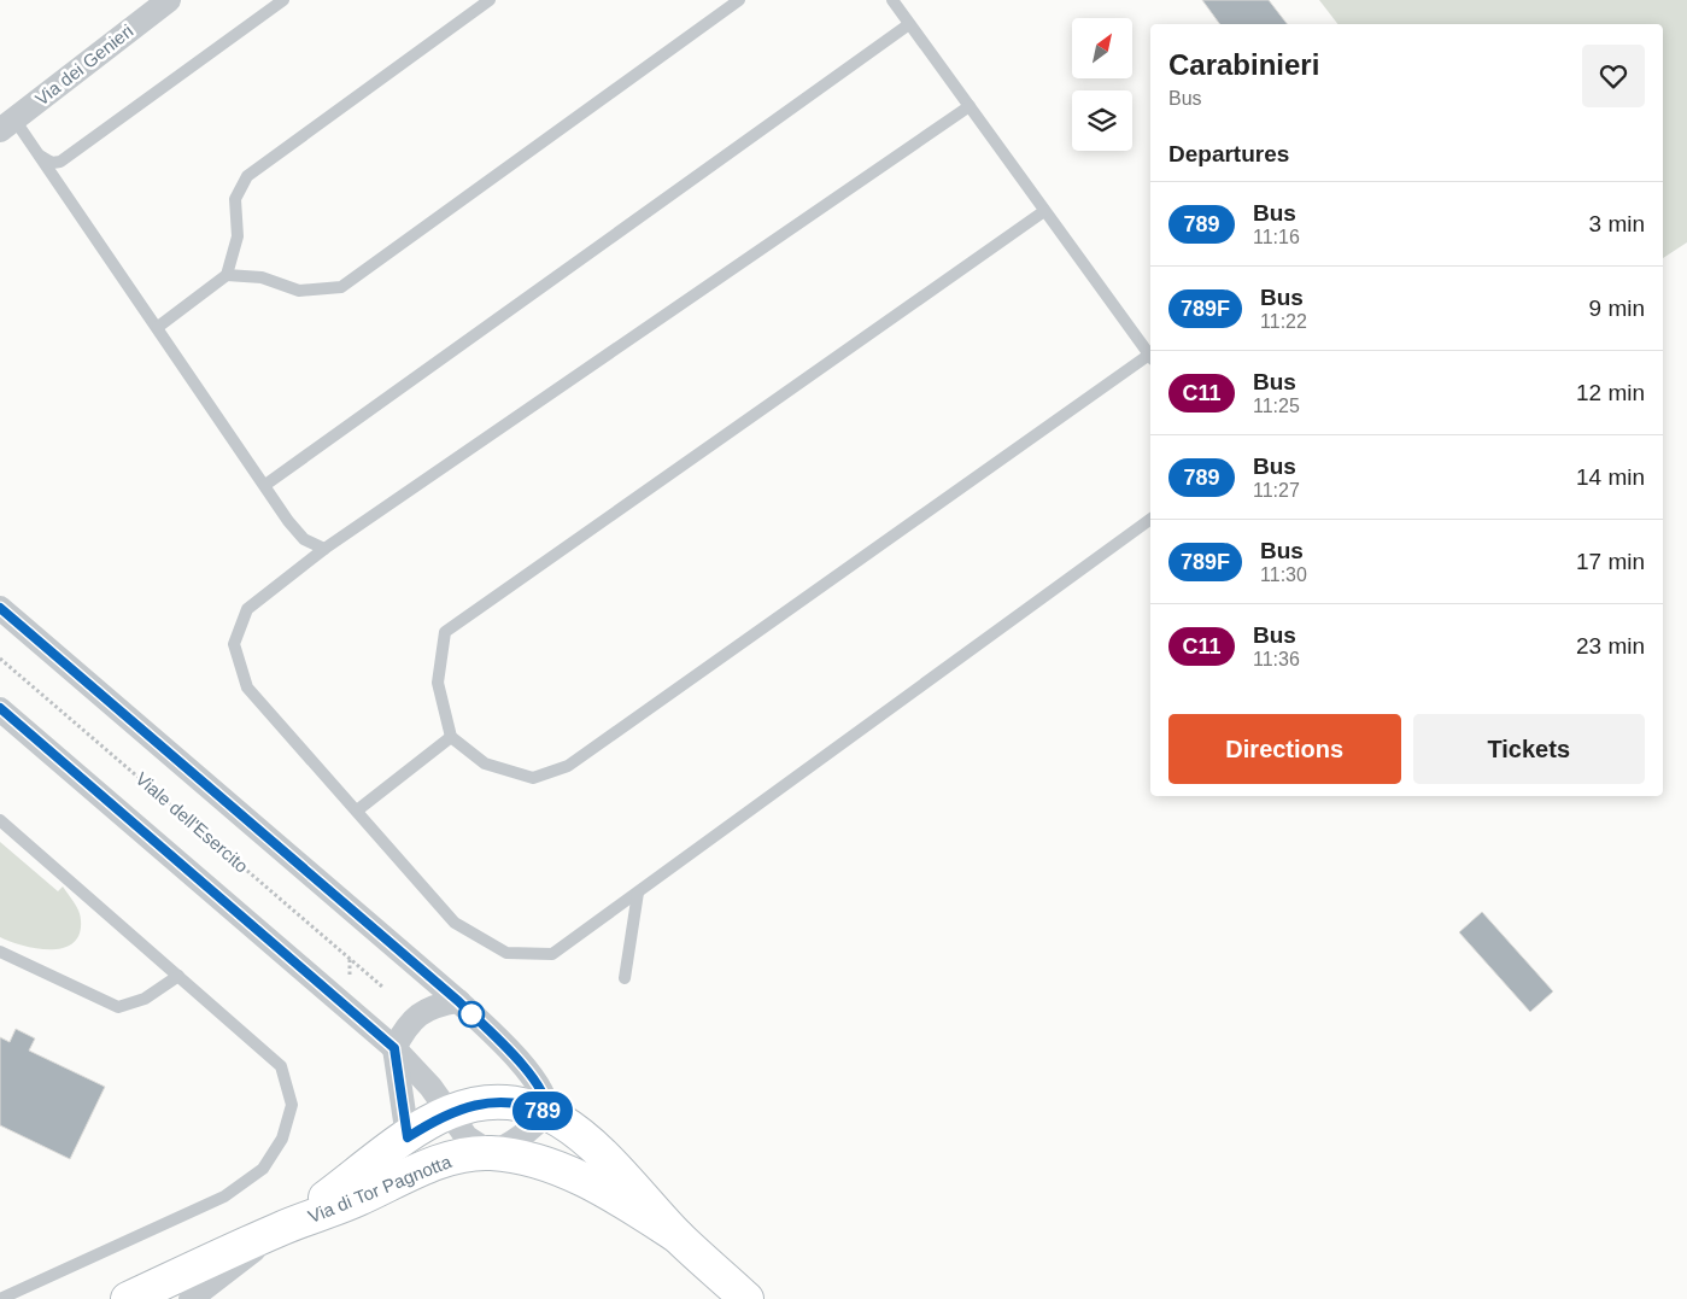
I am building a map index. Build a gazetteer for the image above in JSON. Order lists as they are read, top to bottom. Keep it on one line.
{"streets":{"street":["Via dei Genieri","Viale dell'Esercito","Via di Tor Pagnotta"]},"crossings":[["Viale dell'Esercito","Via di Tor Pagnotta"]],"lines":["bus line 789"],"north":"top right","page":{"on_map":"789","heading":[["Carabinieri","Bus"],"Departures"],"list":[{"mark":"789","name":"Bus","note":"11:16","value":"3 min"},{"mark":"789F","name":"Bus","note":"11:22","value":"9 min"},{"mark":"C11","name":"Bus","note":"11:25","value":"12 min"},{"mark":"789","name":"Bus","note":"11:27","value":"14 min"},{"mark":"789F","name":"Bus","note":"11:30","value":"17 min"},{"mark":"C11","name":"Bus","note":"11:36","value":"23 min"}],"buttons":["Directions","Tickets"]}}
